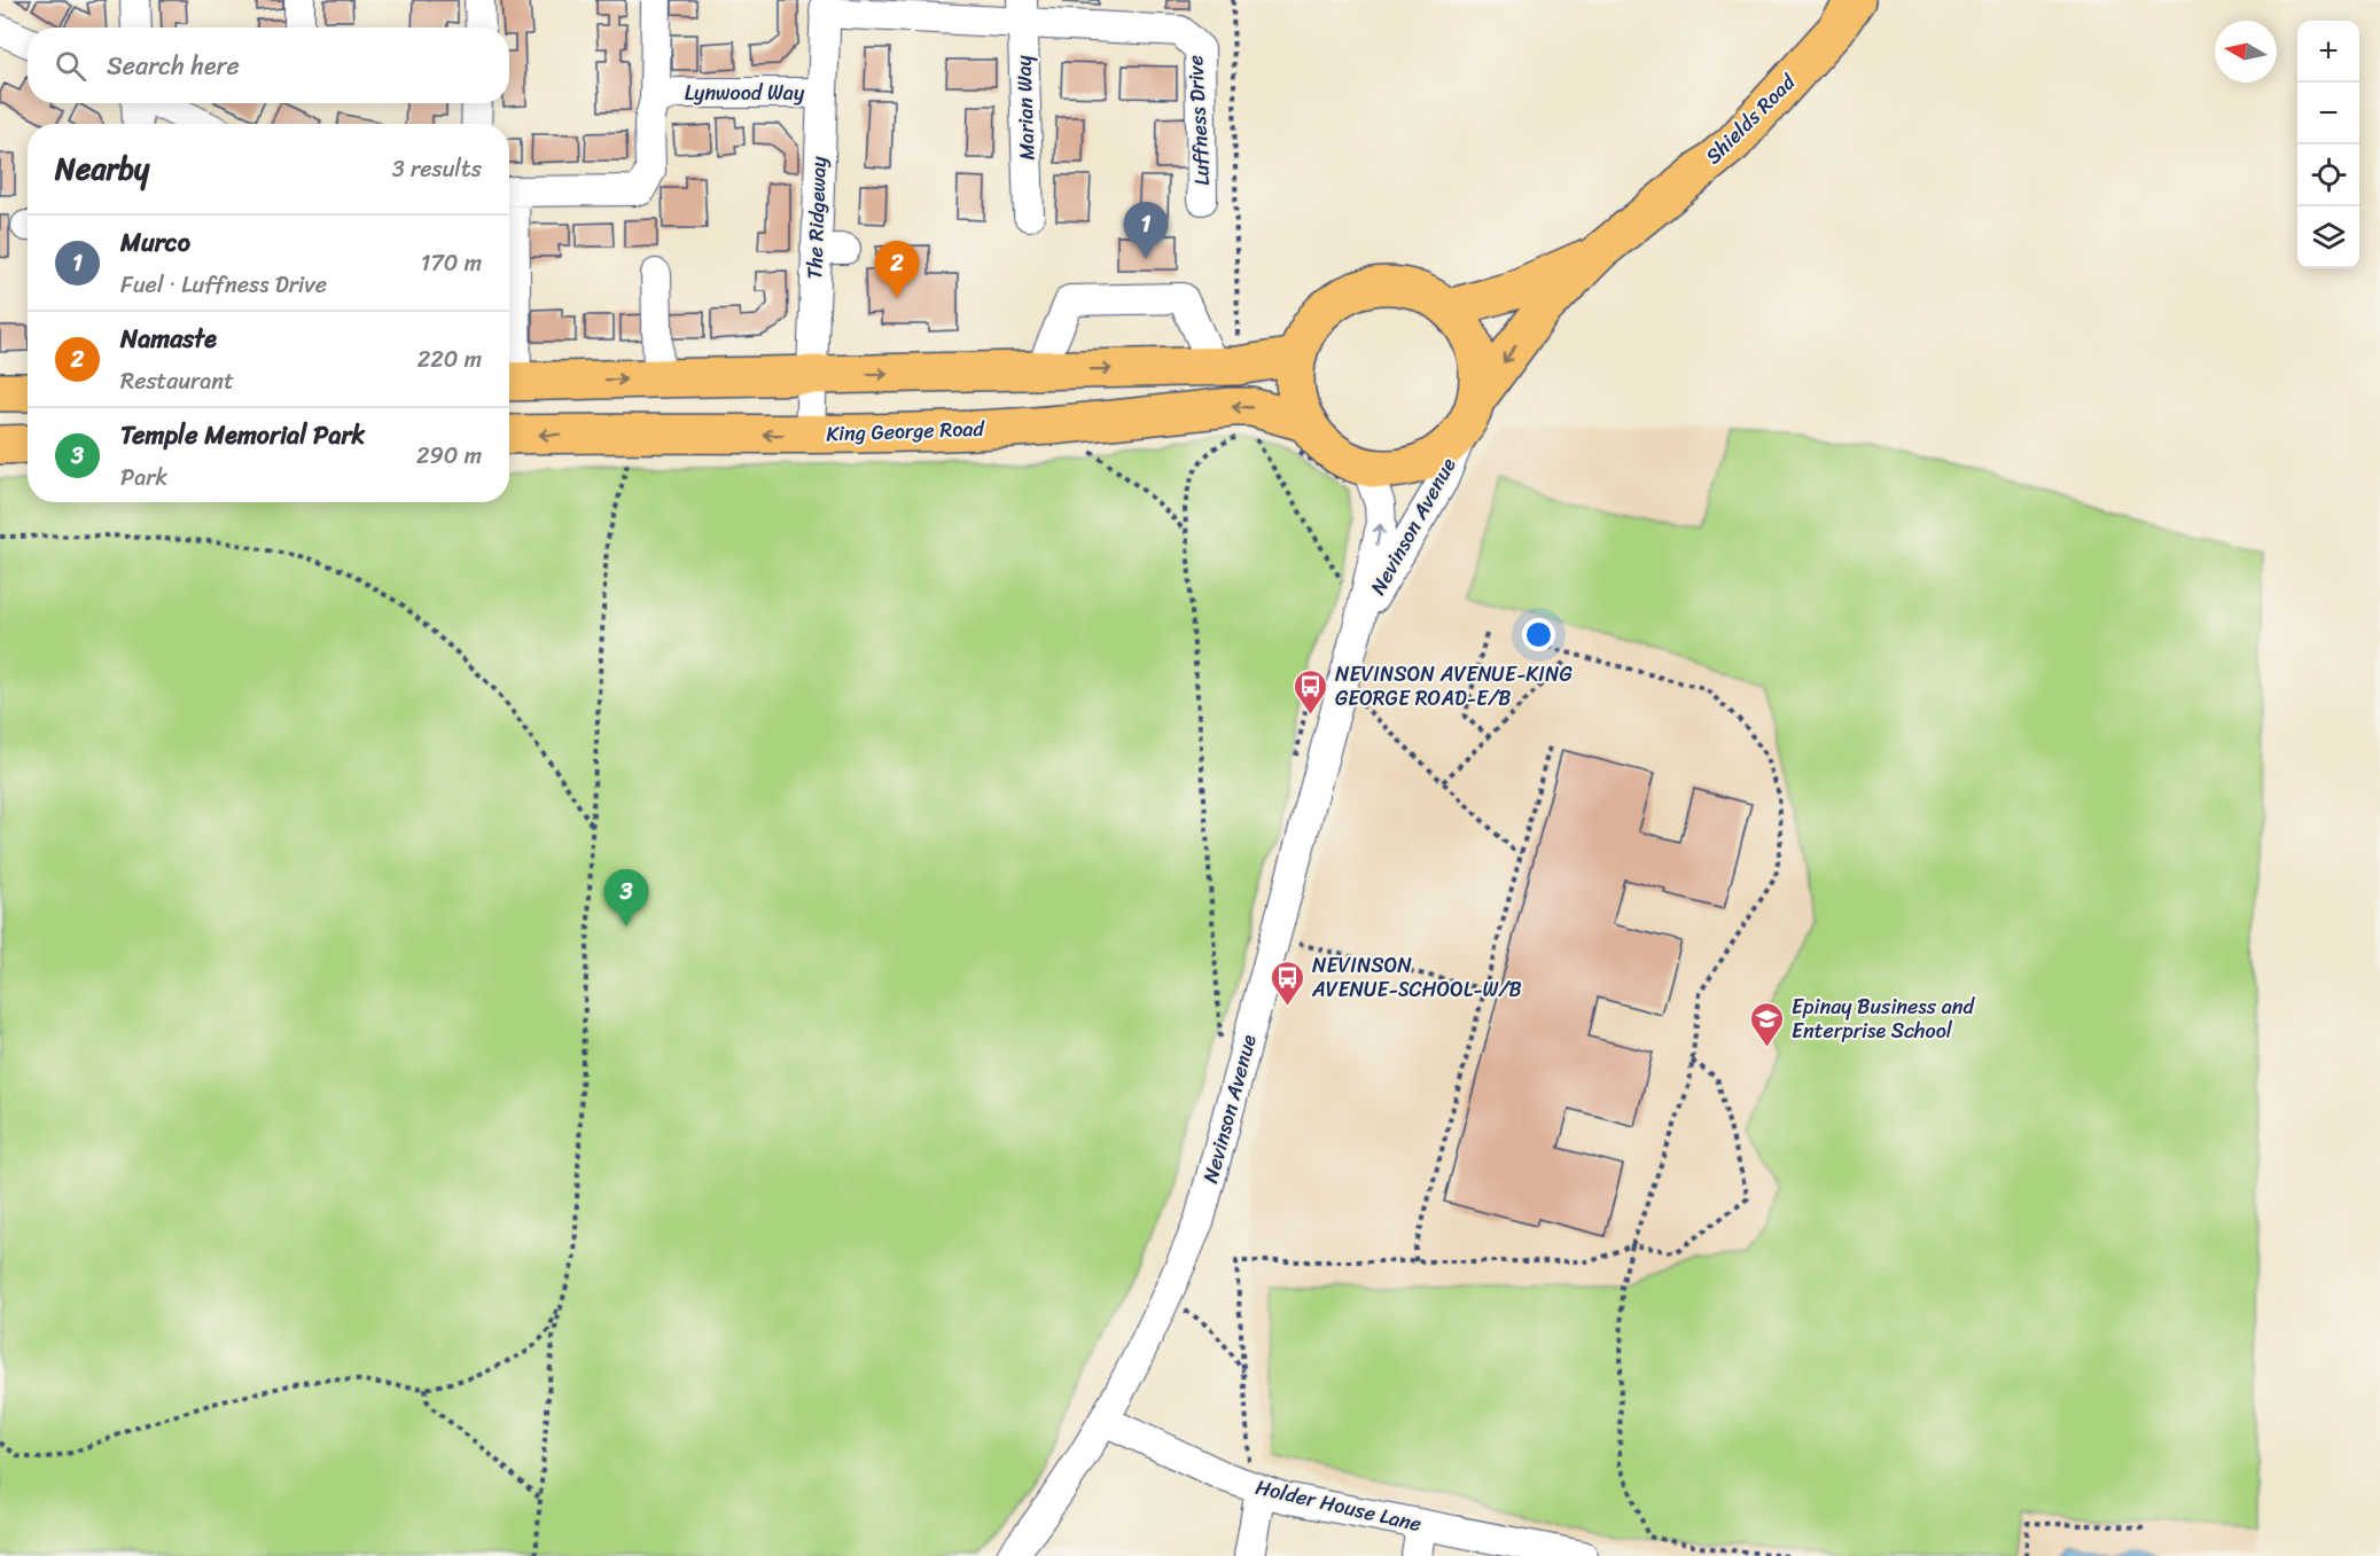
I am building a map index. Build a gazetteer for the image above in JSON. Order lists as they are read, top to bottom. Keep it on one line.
{"streets":{"highway":["Shields Road","King George Road"],"street":["Lynwood Way","Marian Way","Luffness Drive","The Ridgeway","Nevinson Avenue","Holder House Lane"]},"crossings":[["Lynwood Way","The Ridgeway"],["Marian Way","Luffness Drive"],["Shields Road","King George Road"],["Shields Road","Nevinson Avenue"],["Luffness Drive","The Ridgeway"],["The Ridgeway","King George Road"],["King George Road","Nevinson Avenue"],["Nevinson Avenue","Holder House Lane"]],"places":{"bus stop":["NEVINSON AVENUE-KING GEORGE ROAD-E/B","NEVINSON AVENUE-SCHOOL-W/B"],"school or university":["Epinay Business and Enterprise School"]},"north":"left","page":{"map_buttons":["+","−"],"search":"Search here","heading":["Nearby","3 results"],"pins":["1","2","3"],"list":[{"mark":"1","name":"Murco","note":"Fuel · Luffness Drive","value":"170 m"},{"mark":"2","name":"Namaste","note":"Restaurant","value":"220 m"},{"mark":"3","name":"Temple Memorial Park","note":"Park","value":"290 m"}]}}
